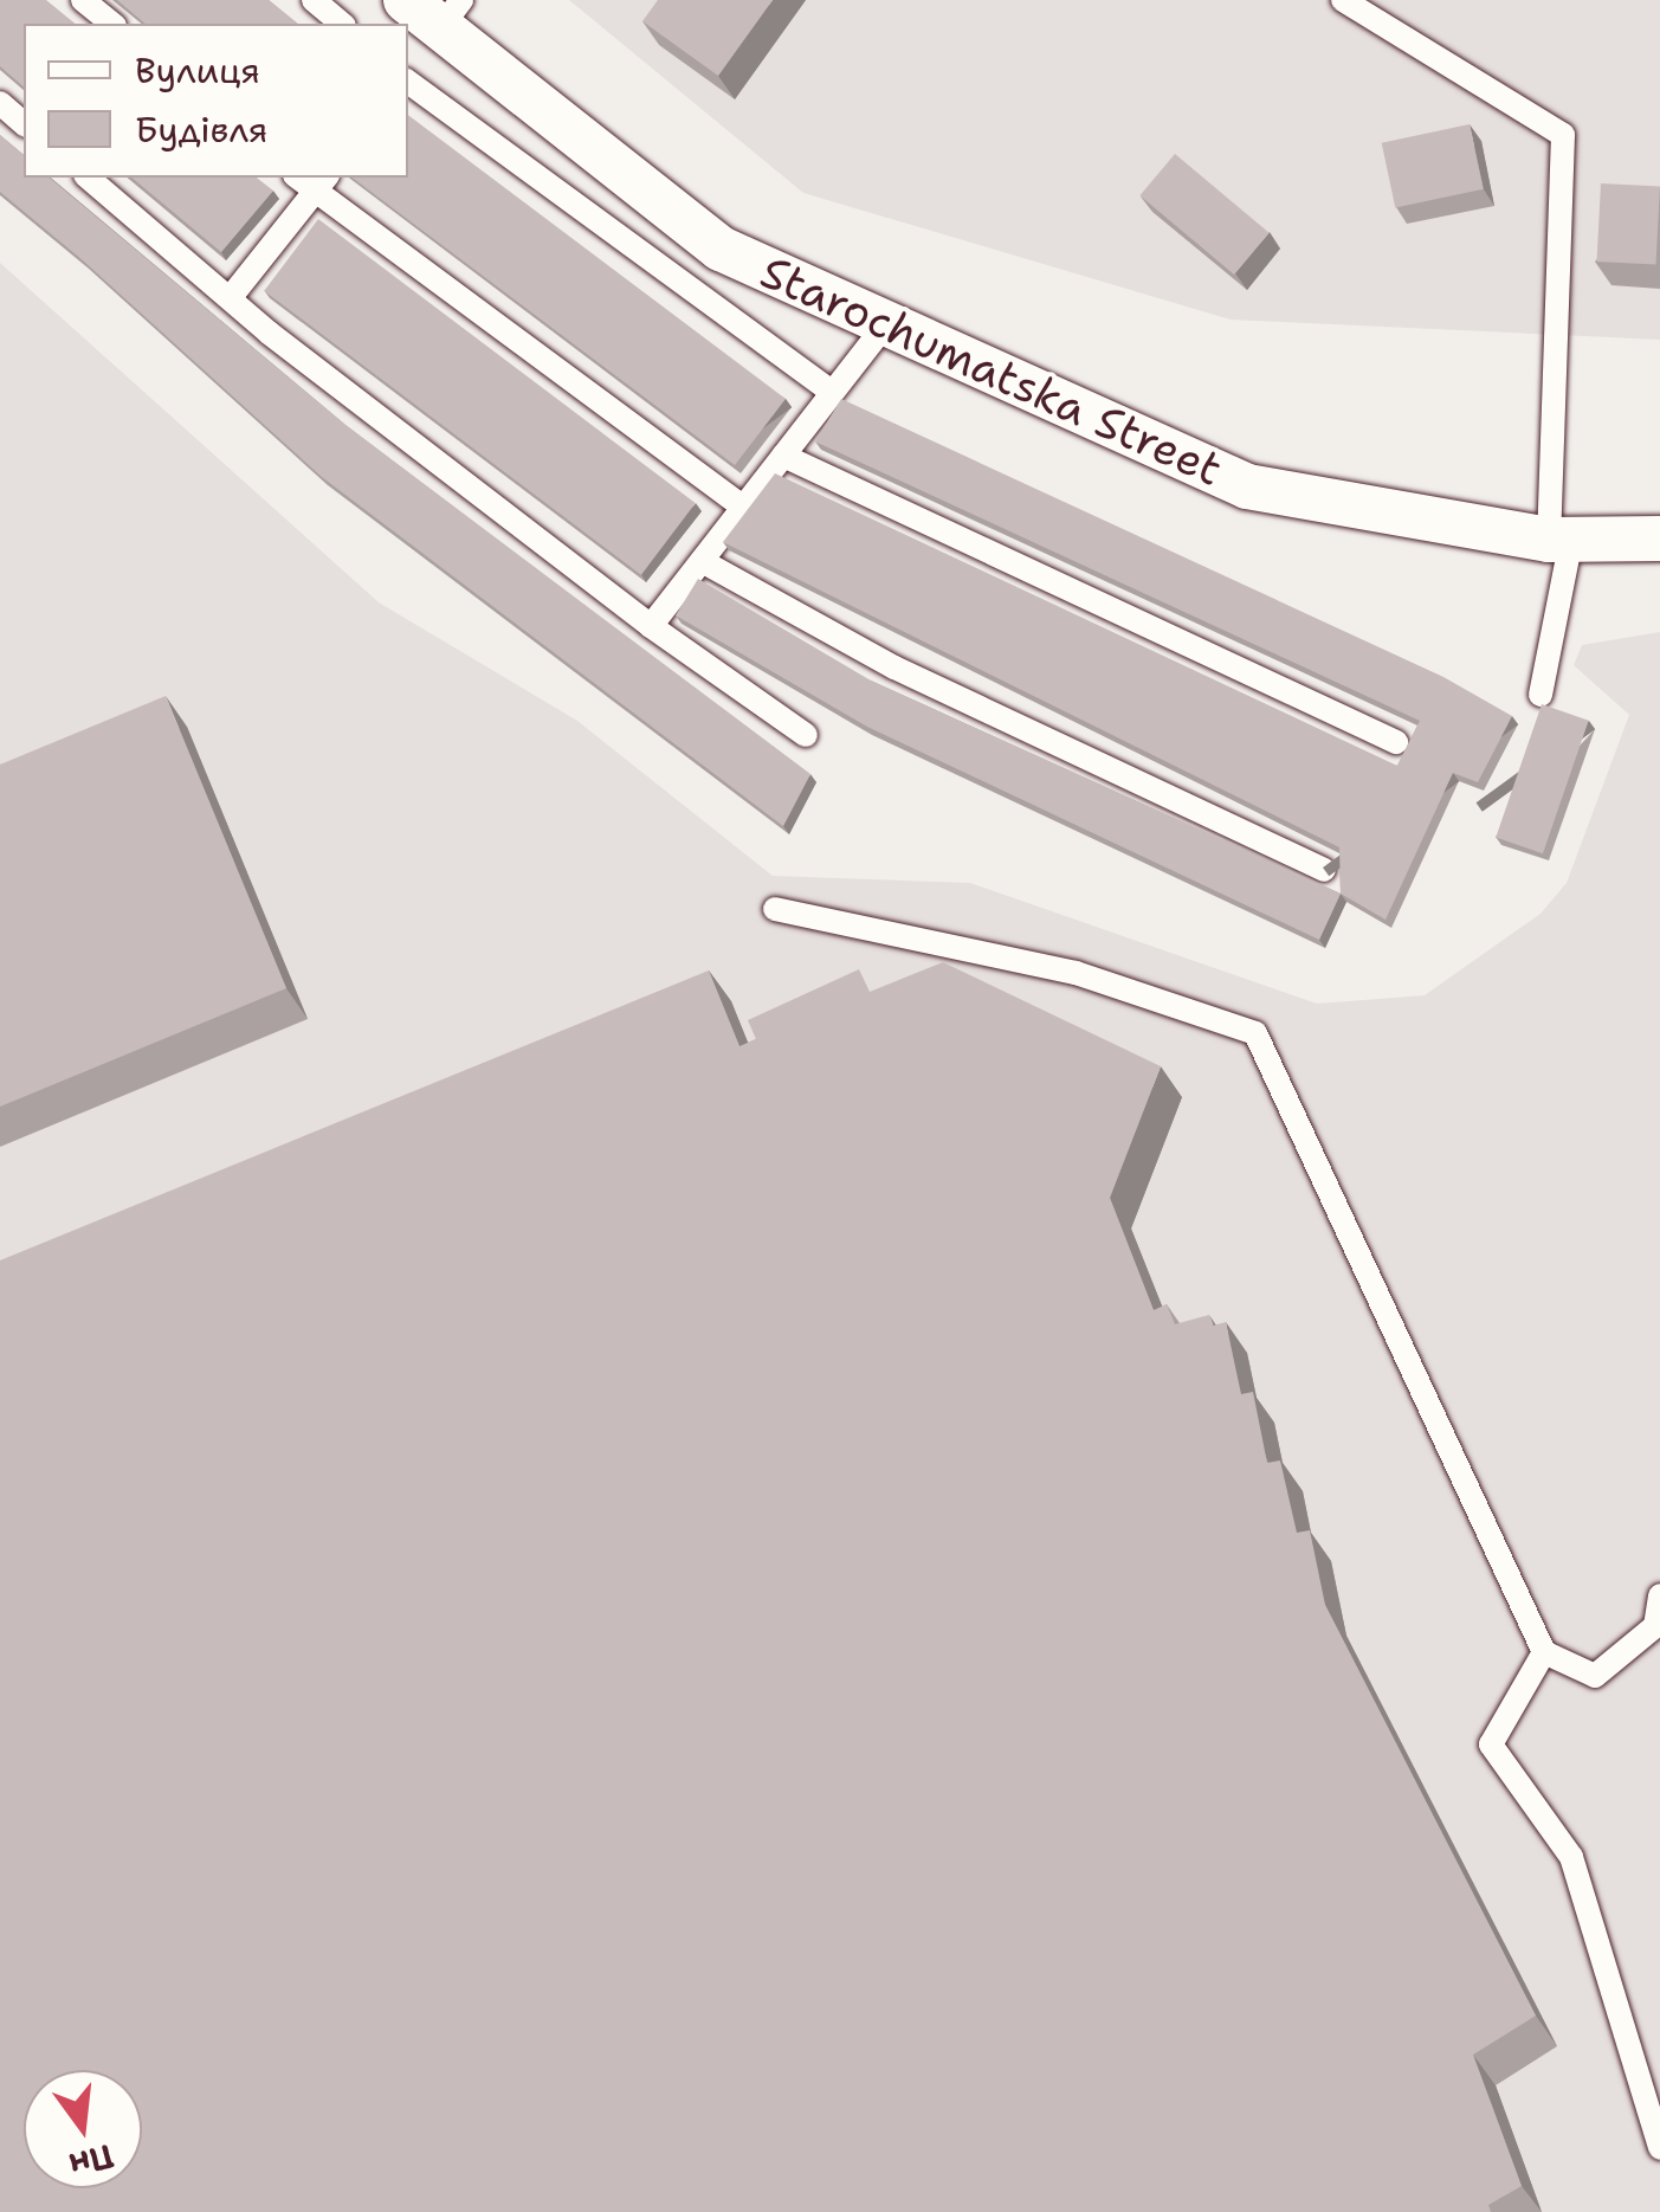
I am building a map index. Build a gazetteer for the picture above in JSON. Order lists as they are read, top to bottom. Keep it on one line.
{"streets":{"street":["Starochumatska Street"]},"legend":["Вулиця","Будівля"],"north":"bottom"}
